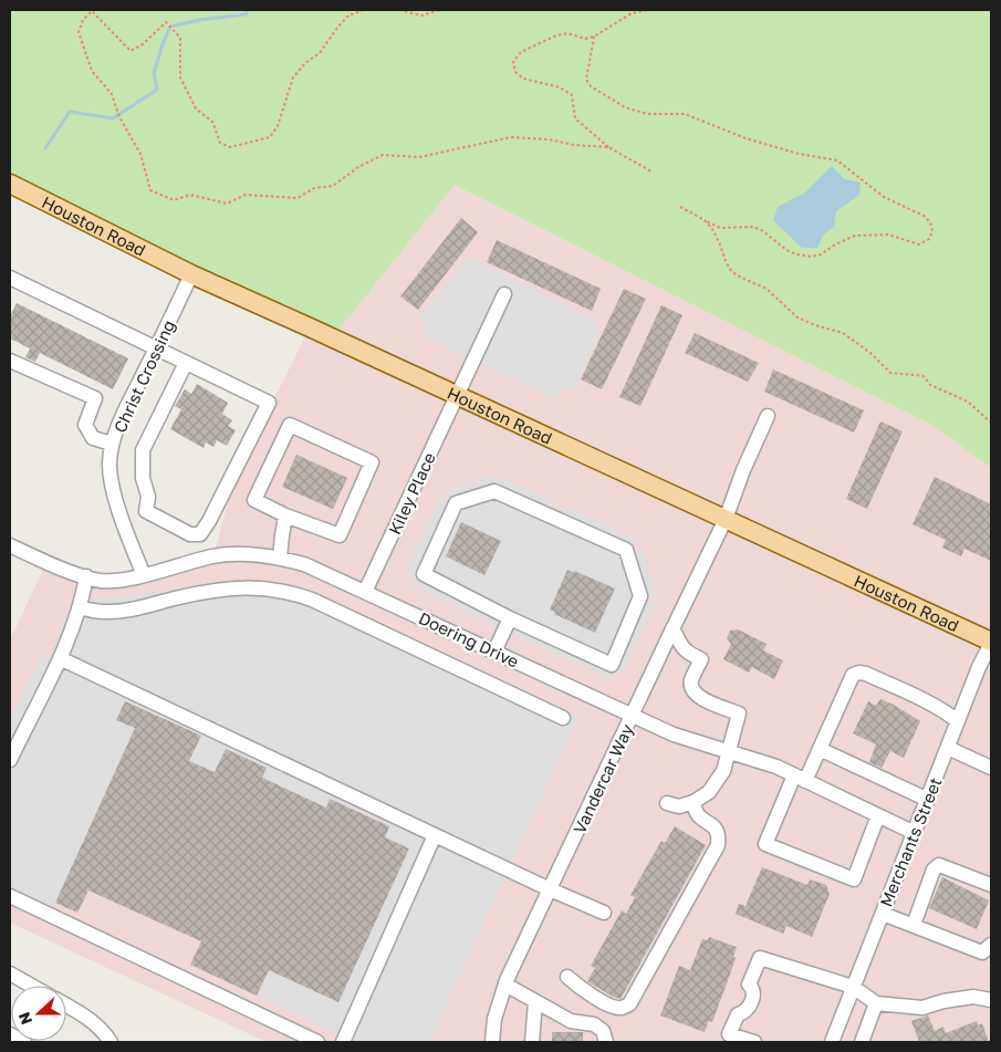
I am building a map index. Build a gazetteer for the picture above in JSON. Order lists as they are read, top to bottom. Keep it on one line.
{"streets":{"main road":["Houston Road"],"street":["Christ Crossing","Kiley Place","Doering Drive","Vandercar Way","Merchants Street"]},"crossings":[["Houston Road","Christ Crossing"],["Houston Road","Kiley Place"],["Houston Road","Vandercar Way"],["Houston Road","Merchants Street"],["Christ Crossing","Doering Drive"],["Kiley Place","Doering Drive"],["Doering Drive","Vandercar Way"],["Doering Drive","Merchants Street"]],"north":"left"}
